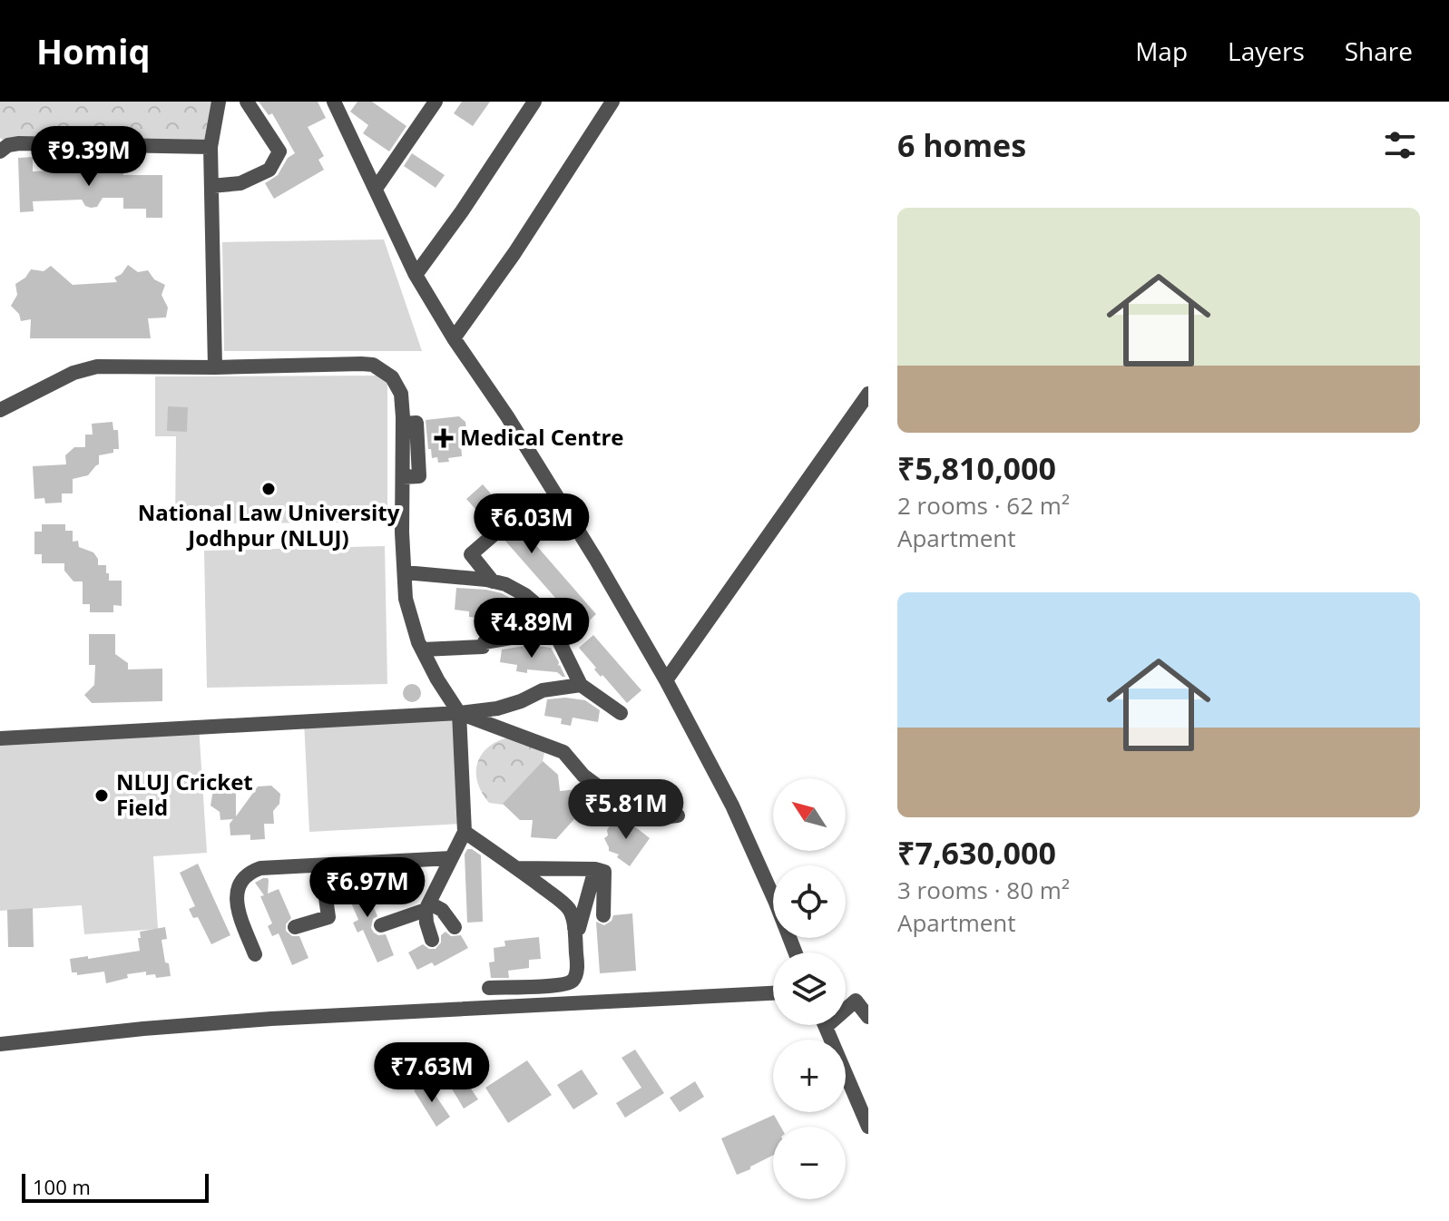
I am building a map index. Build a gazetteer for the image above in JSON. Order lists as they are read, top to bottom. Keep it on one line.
{"places":{"health":["Medical Centre"],"other":["National Law University Jodhpur (NLUJ)","NLUJ Cricket Field"]},"scale_bar":"100 m","north":"top left","page":{"header":"Homiq","nav":["Map","Layers","Share"],"heading":"6 homes","price":["₹9.39M","₹6.03M","₹4.89M","₹5.81M","₹6.97M","₹7.63M"],"list":[{"name":"₹5,810,000","note":"2 rooms · 62 m² · Apartment"},{"name":"₹7,630,000","note":"3 rooms · 80 m² · Apartment"}],"map_buttons":["+","−"],"scale":"100 m"}}
